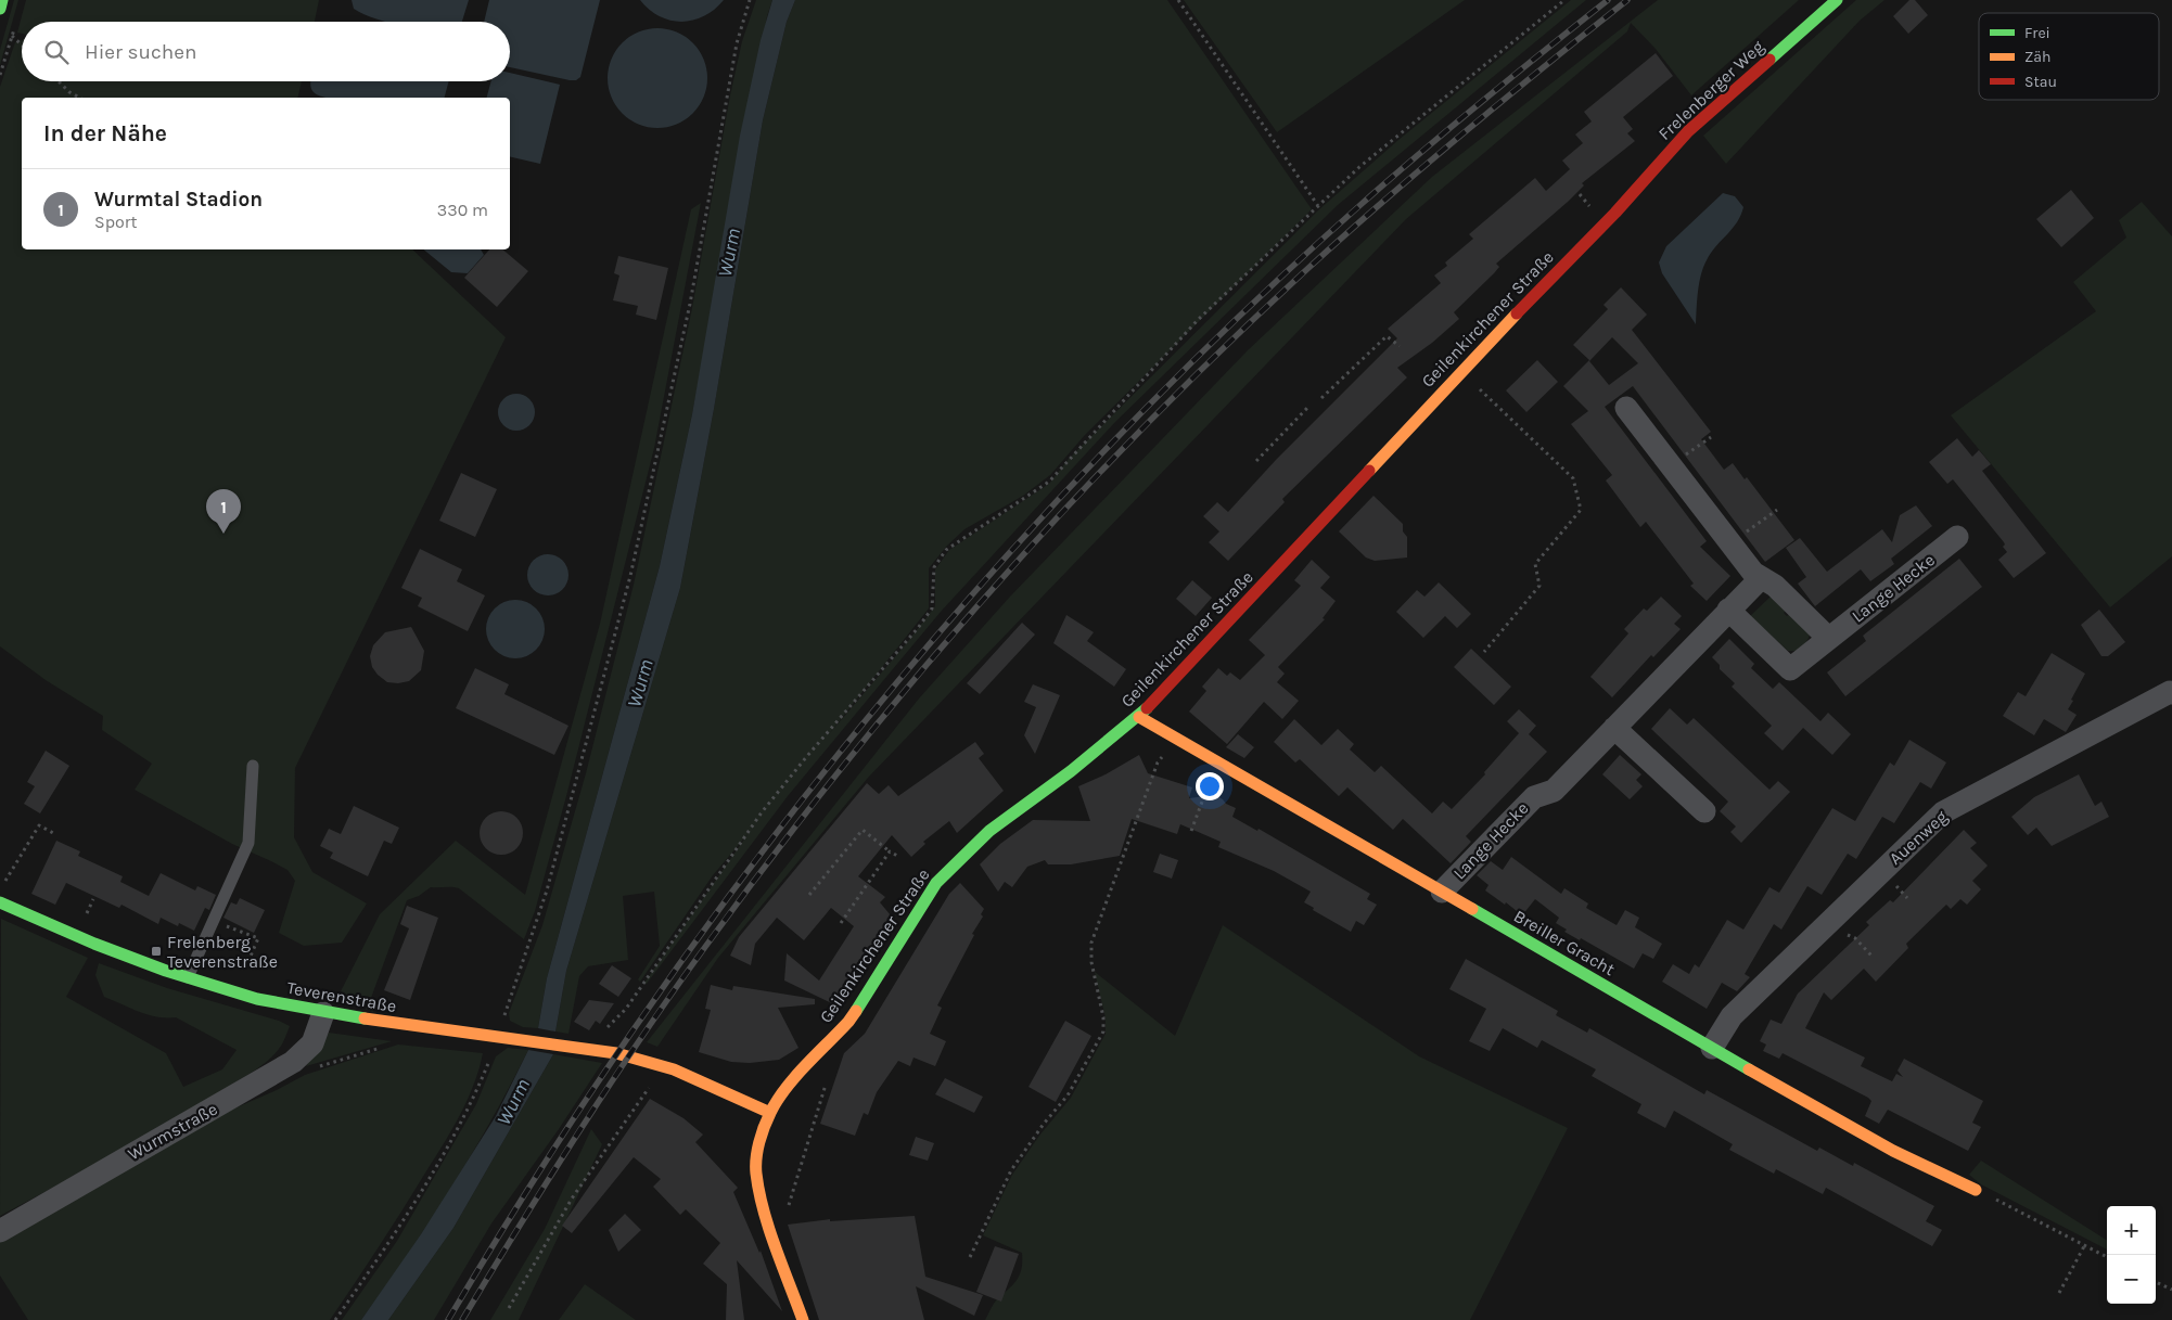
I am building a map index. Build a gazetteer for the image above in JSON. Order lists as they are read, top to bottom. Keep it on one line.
{"streets":{"street":["Frelenberger Weg","Geilenkirchener Straße","Lange Hecke","Auenweg","Breiller Gracht","Teverenstraße","Wurmstraße"]},"crossings":[["Frelenberger Weg","Geilenkirchener Straße"],["Geilenkirchener Straße","Breiller Gracht"],["Lange Hecke","Breiller Gracht"],["Auenweg","Breiller Gracht"],["Teverenstraße","Wurmstraße"]],"water":["Wurm"],"places":{"transit":["Frelenberg Teverenstraße"]},"legend":["Frei","Zäh","Stau"],"page":{"search":"Hier suchen","heading":"In der Nähe","list":[{"mark":"1","name":"Wurmtal Stadion","note":"Sport","value":"330 m"}],"pins":"1","map_buttons":["+","−"]}}
